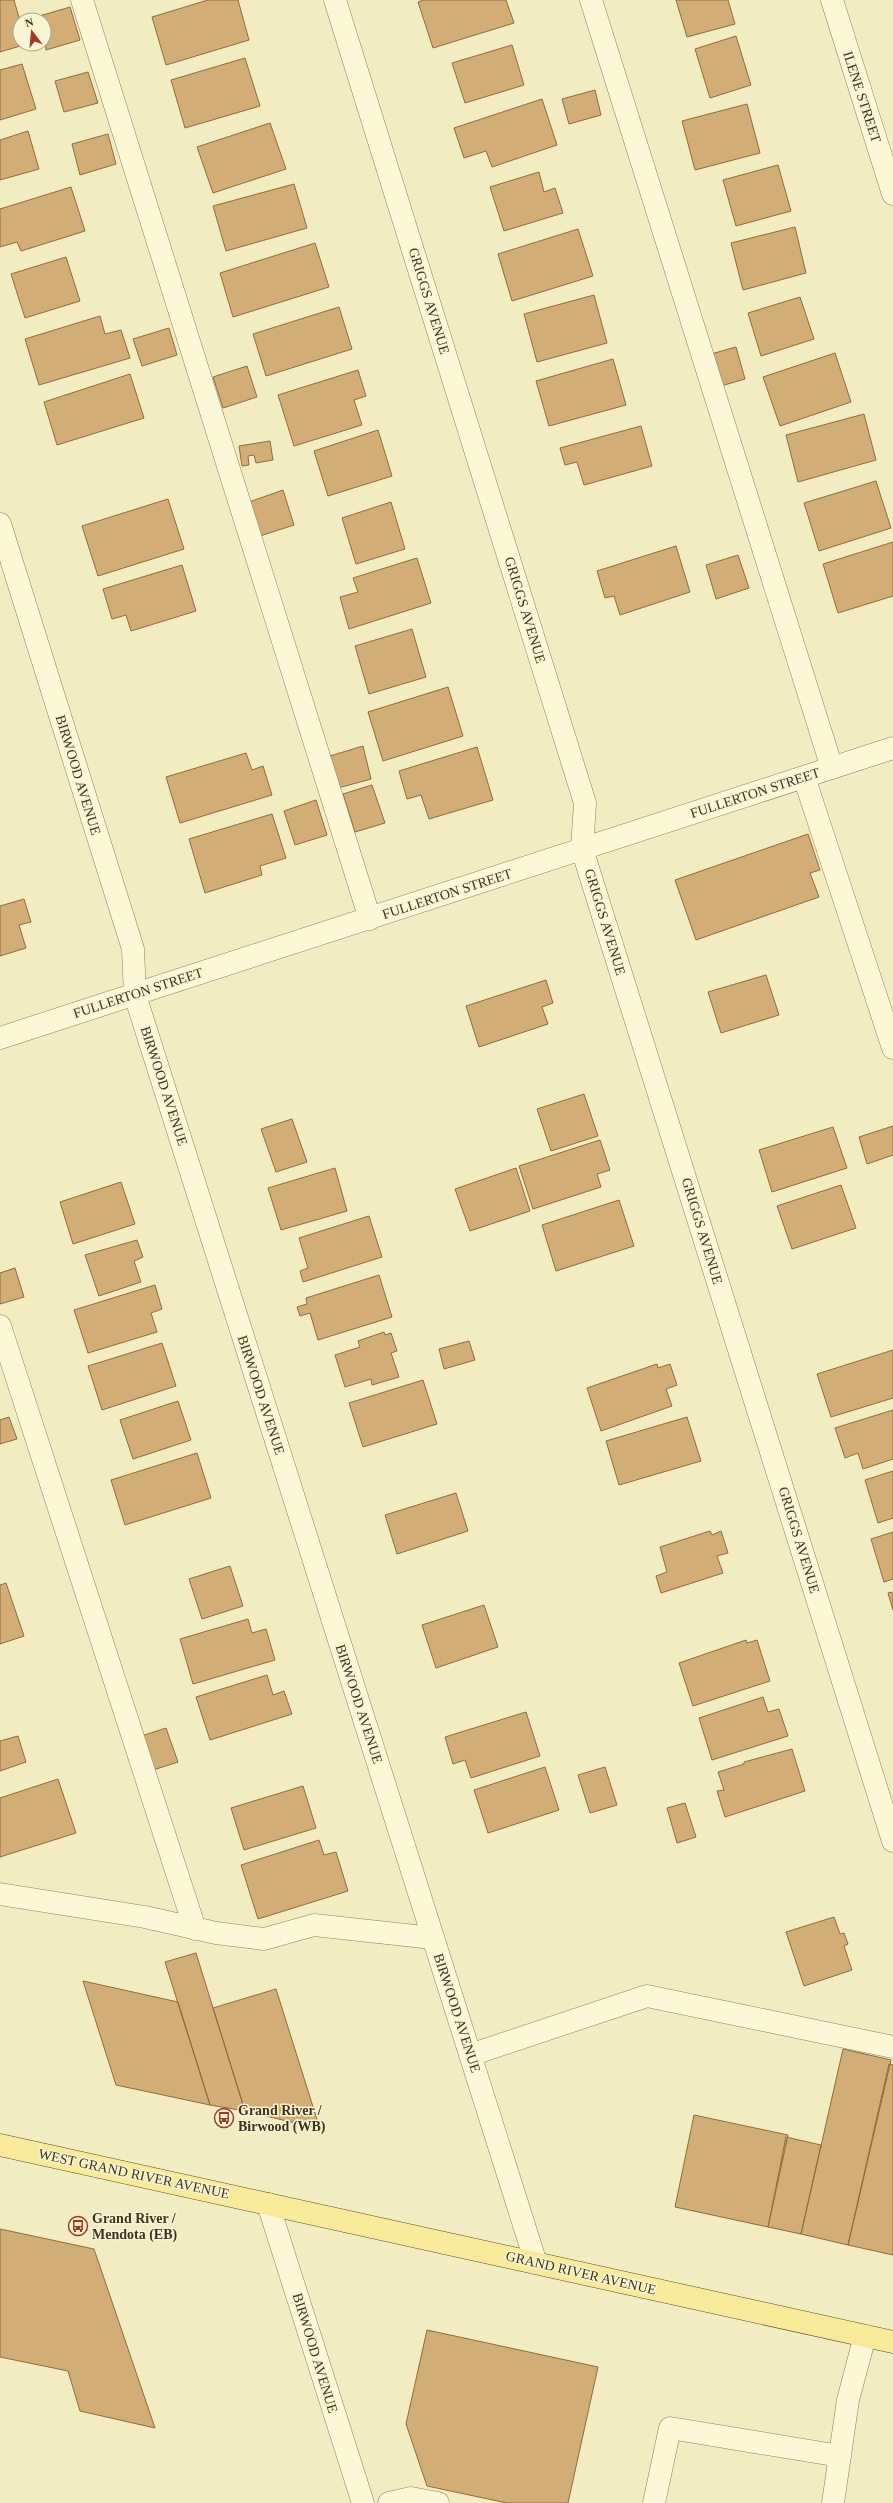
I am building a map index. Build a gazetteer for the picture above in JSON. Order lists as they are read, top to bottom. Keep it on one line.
{"streets":{"main road":["WEST GRAND RIVER AVENUE","GRAND RIVER AVENUE"],"street":["ILENE STREET","GRIGGS AVENUE","BIRWOOD AVENUE","FULLERTON STREET"]},"crossings":[["GRIGGS AVENUE","FULLERTON STREET"],["BIRWOOD AVENUE","FULLERTON STREET"],["BIRWOOD AVENUE","WEST GRAND RIVER AVENUE"],["BIRWOOD AVENUE","GRAND RIVER AVENUE"],["WEST GRAND RIVER AVENUE","GRAND RIVER AVENUE"]],"places":{"bus stop":["Grand River / Birwood (WB)","Grand River / Mendota (EB)"]},"north":"top"}
